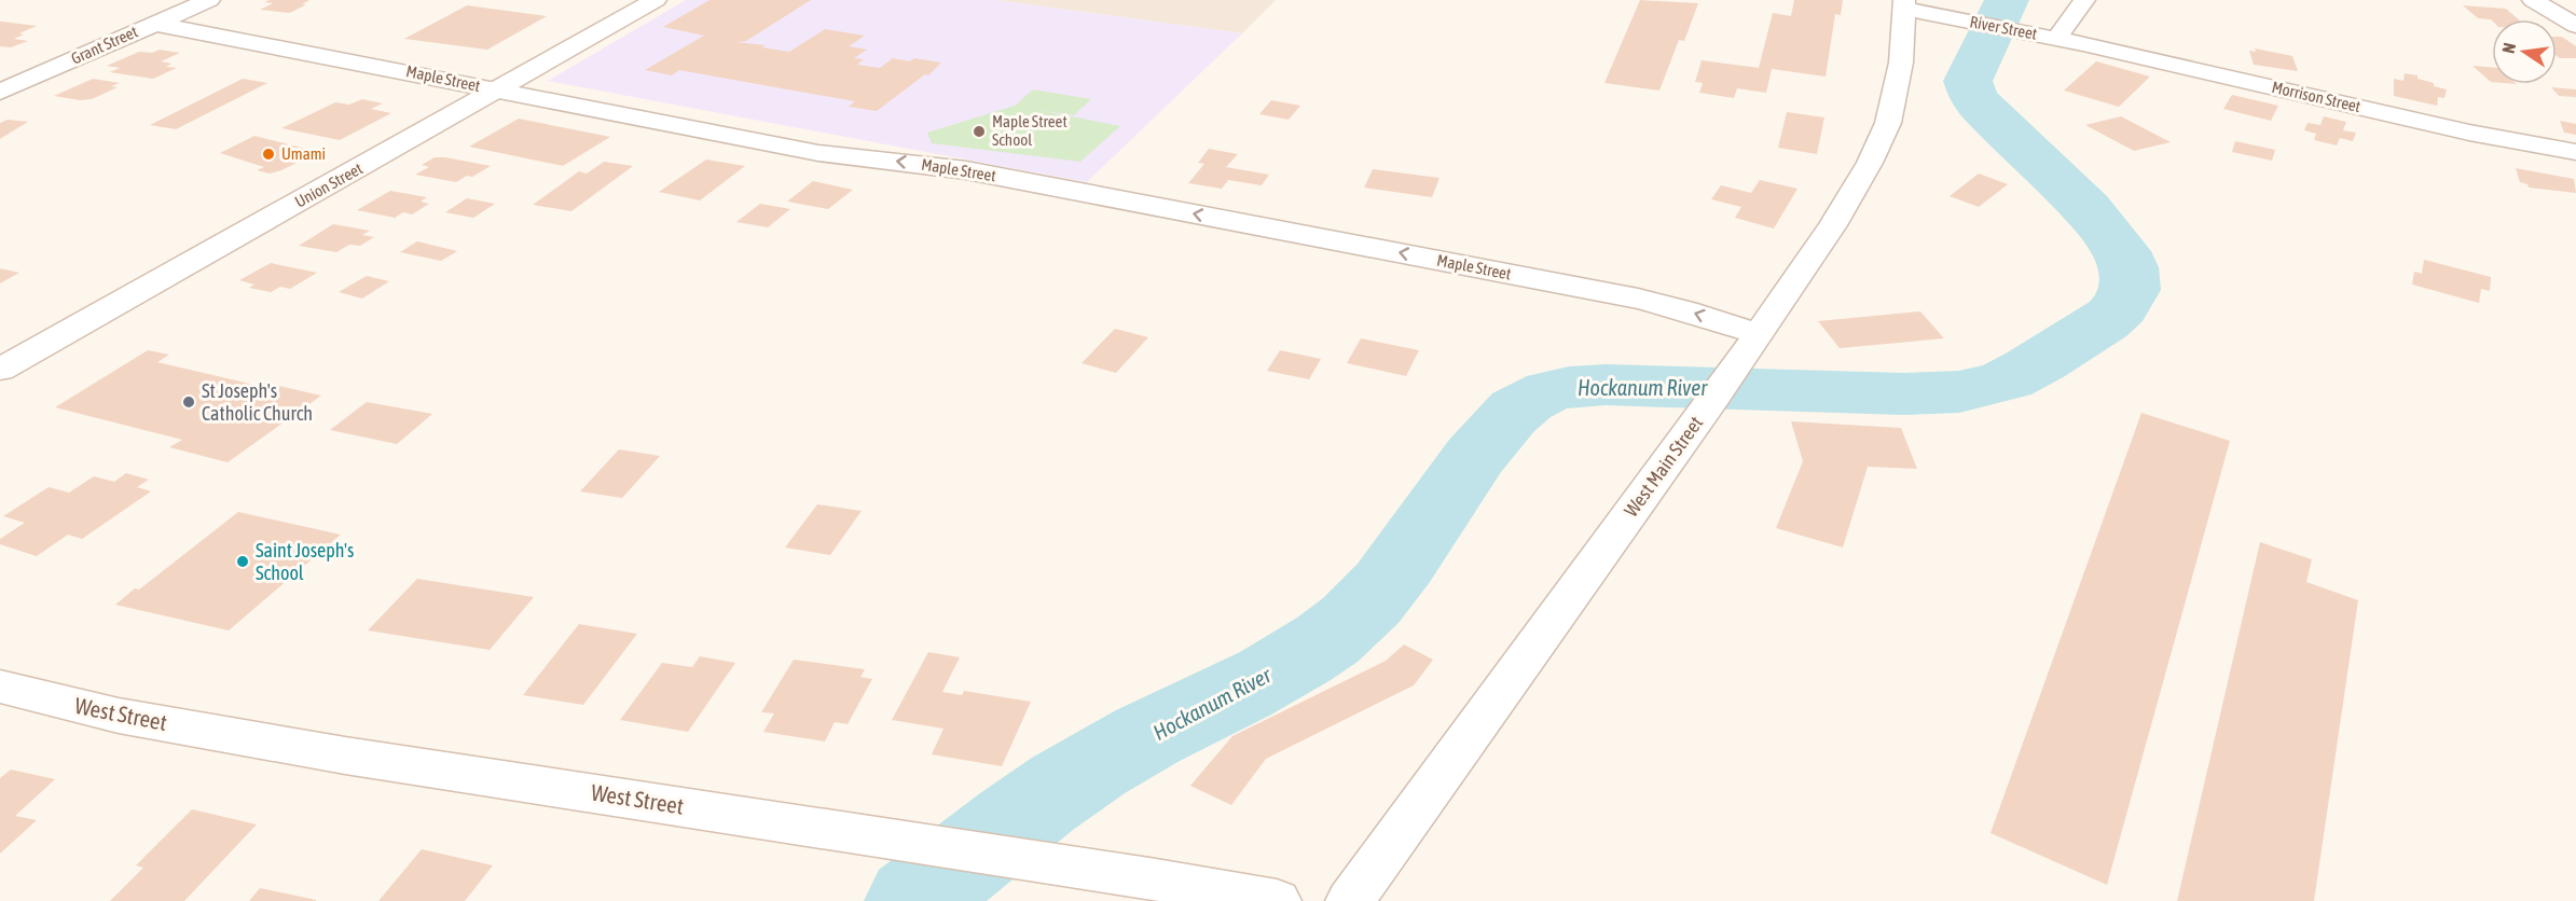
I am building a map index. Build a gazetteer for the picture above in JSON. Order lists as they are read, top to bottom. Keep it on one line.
{"streets":{"street":["River Street","Grant Street","Maple Street","Morrison Street","Union Street","West Main Street","West Street"]},"crossings":[["River Street","Morrison Street"],["River Street","West Main Street"],["Grant Street","Maple Street"],["Maple Street","Union Street"],["Maple Street","West Main Street"]],"one_way":["Maple Street"],"water":["Hockanum River"],"places":["Maple Street School","Umami","St Joseph's Catholic Church","Saint Joseph's School"],"north":"left"}
